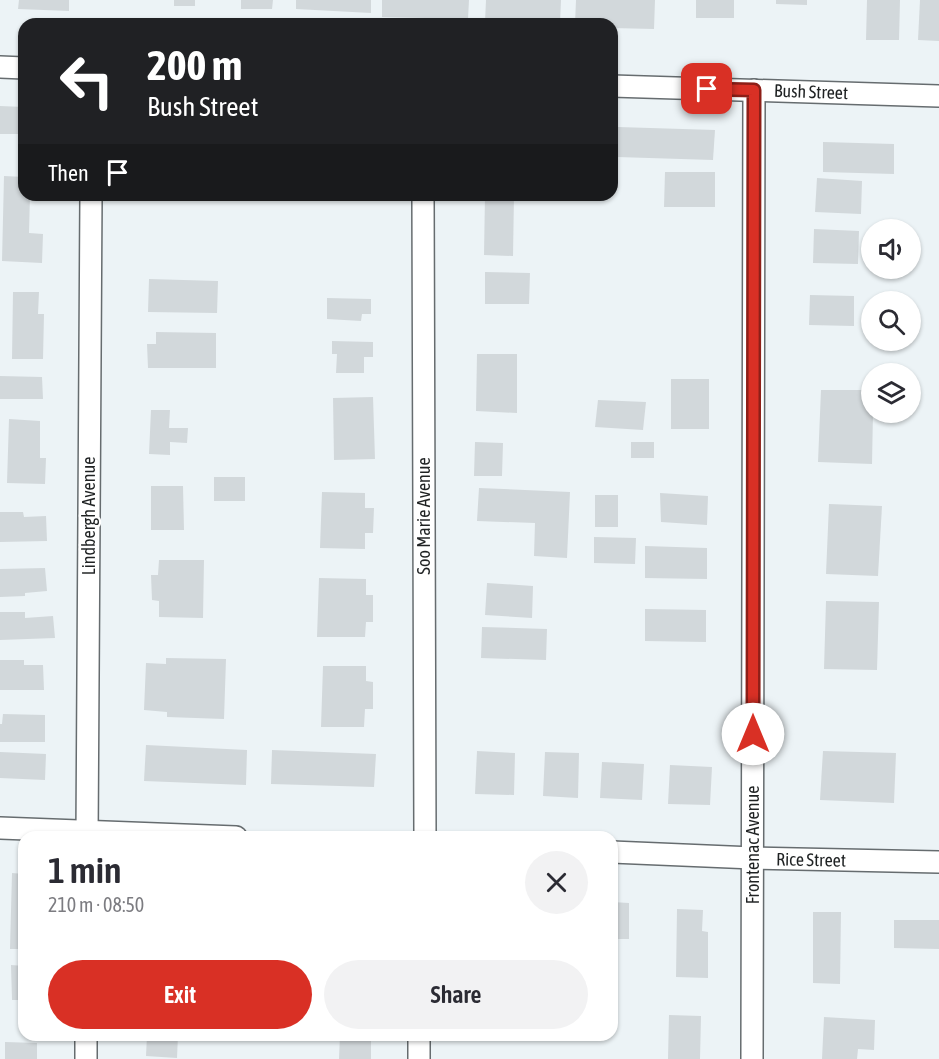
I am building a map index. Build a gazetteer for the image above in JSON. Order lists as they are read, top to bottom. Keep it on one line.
{"streets":{"street":["Bush Street","Lindbergh Avenue","Soo Marie Avenue","Frontenac Avenue","Rice Street"]},"crossings":[["Bush Street","Frontenac Avenue"],["Frontenac Avenue","Rice Street"]],"page":{"turn":["200 m","Bush Street"],"then":"Then","heading":["1 min","210 m · 08:50"],"buttons":["Exit","Share"]}}
